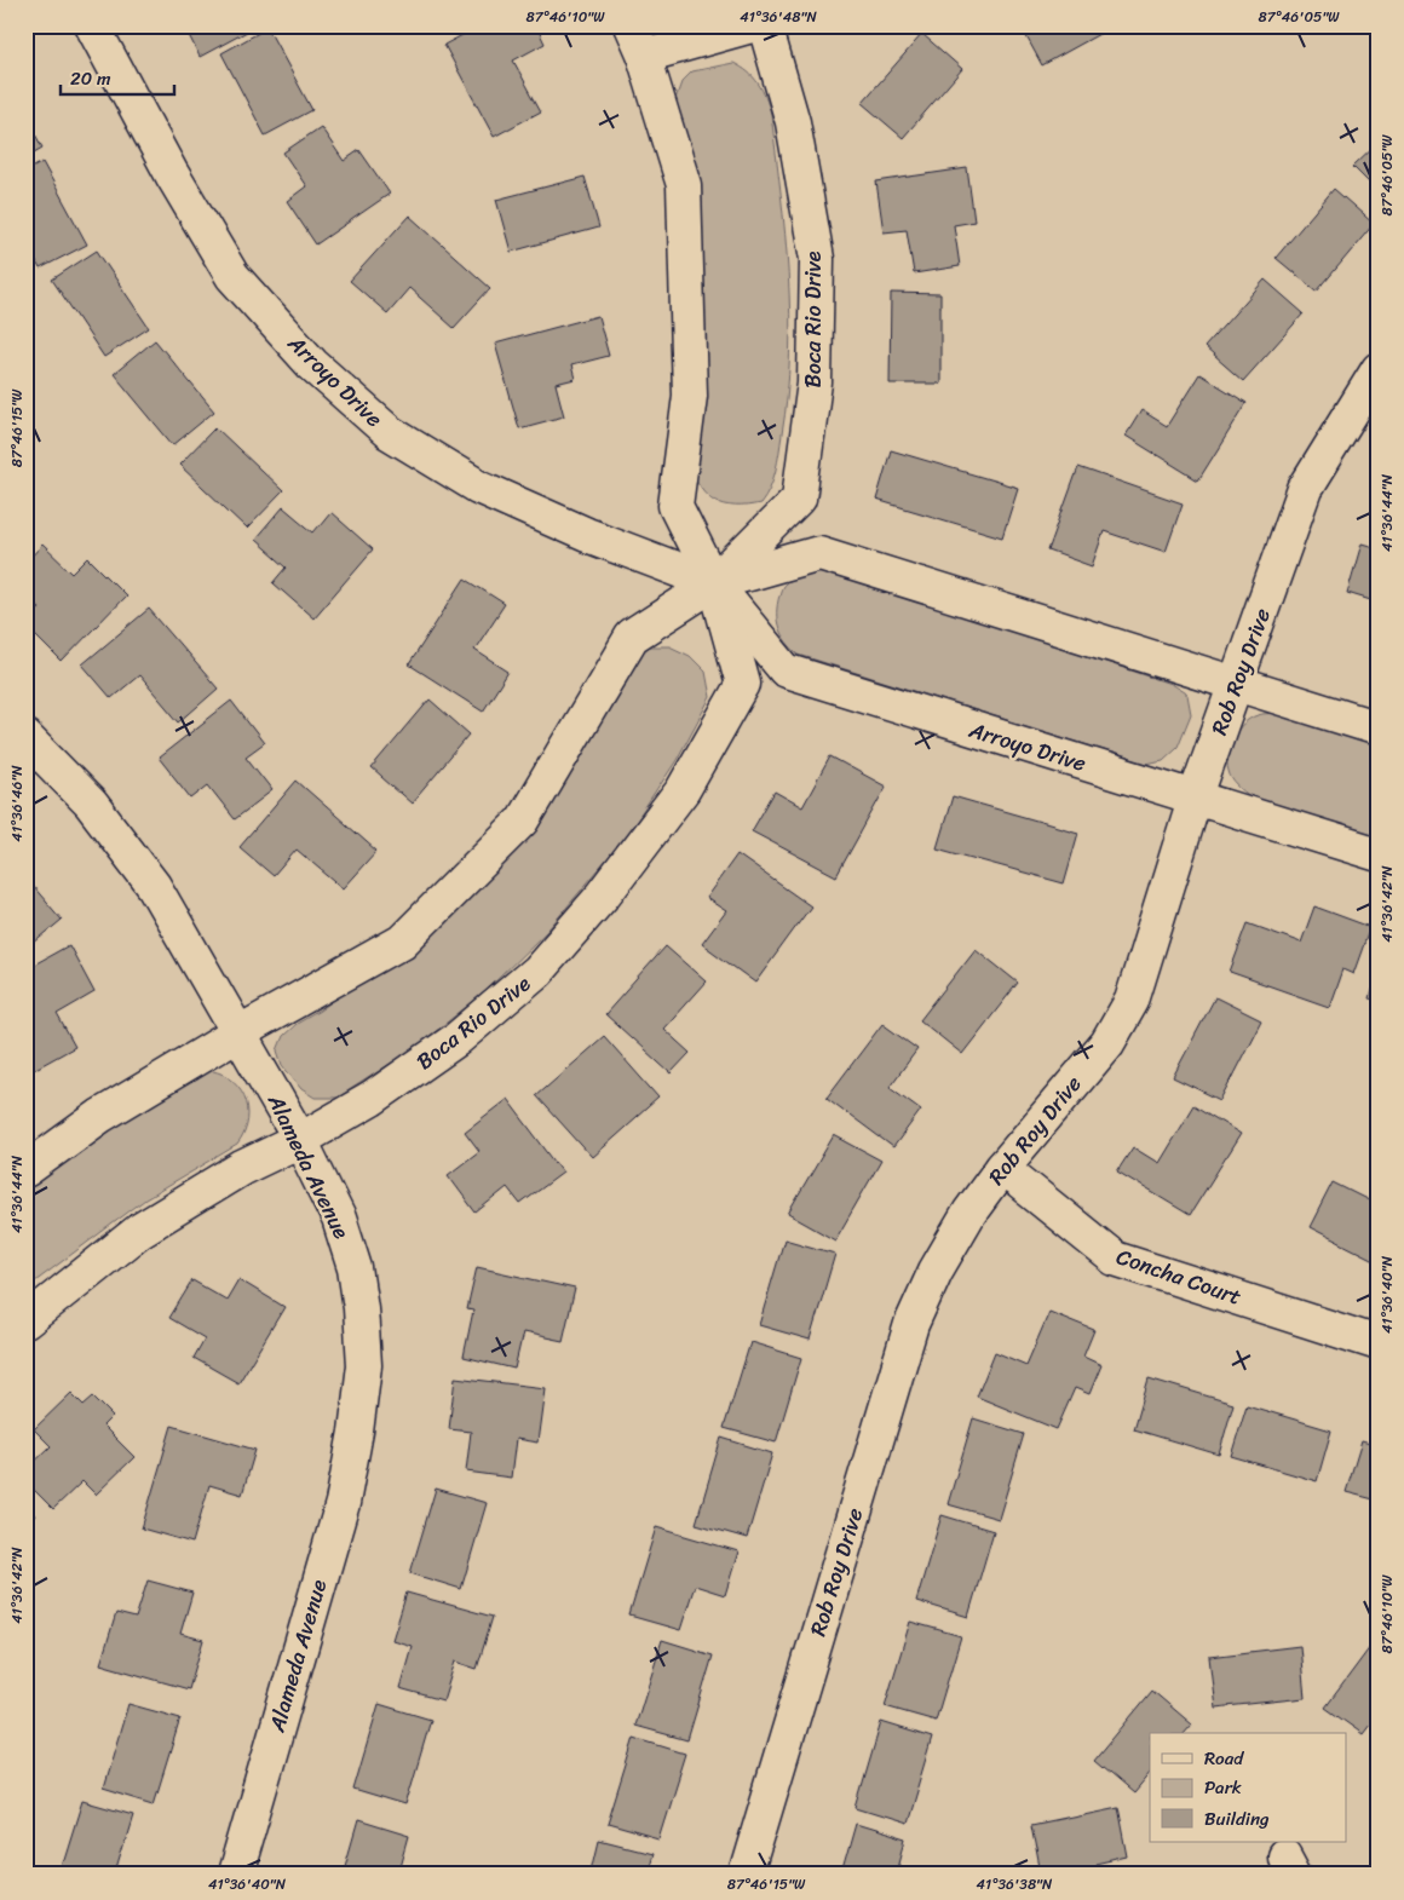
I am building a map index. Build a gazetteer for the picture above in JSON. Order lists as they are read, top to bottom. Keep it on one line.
{"streets":{"street":["Boca Rio Drive","Arroyo Drive","Rob Roy Drive","Alameda Avenue","Concha Court"]},"crossings":[["Boca Rio Drive","Arroyo Drive"],["Boca Rio Drive","Alameda Avenue"],["Arroyo Drive","Rob Roy Drive"],["Rob Roy Drive","Concha Court"]],"legend":["Road","Park","Building"],"scale_bar":"20 m","coordinates":["87°46'10\"W","41°36'48\"N","87°46'05\"W","87°46'15\"W","41°36'44\"N","41°36'46\"N","41°36'42\"N","41°36'40\"N","41°36'38\"N"]}
